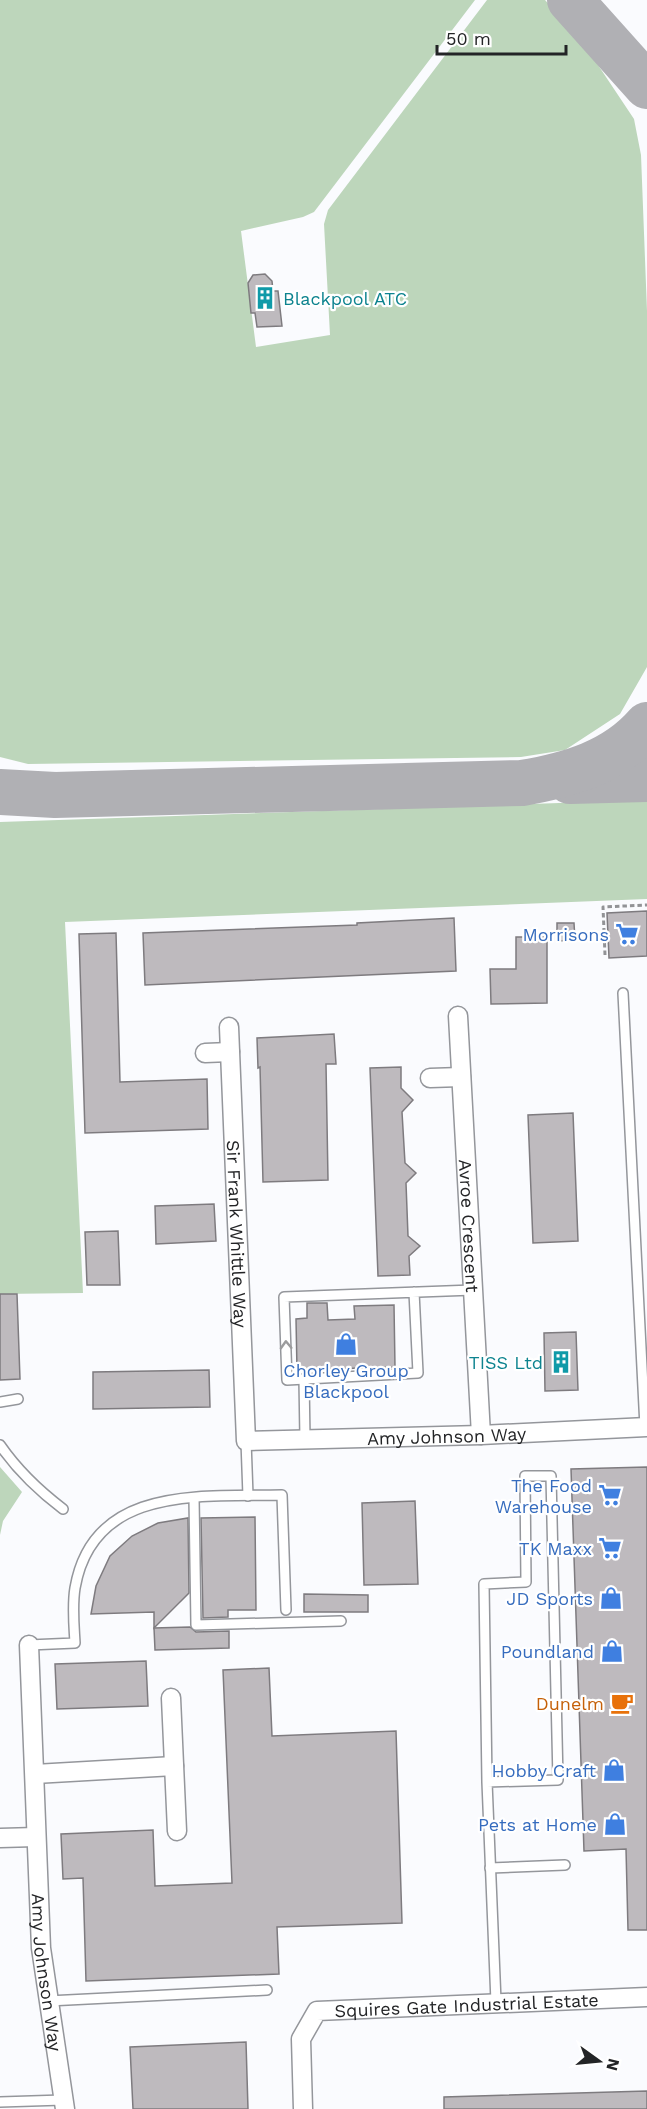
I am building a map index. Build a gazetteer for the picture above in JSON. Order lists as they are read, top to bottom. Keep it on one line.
{"streets":{"street":["Avroe Crescent","Sir Frank Whittle Way","Amy Johnson Way","Squires Gate Industrial Estate"]},"crossings":[["Avroe Crescent","Amy Johnson Way"],["Sir Frank Whittle Way","Amy Johnson Way"]],"places":{"building":["Blackpool ATC","TISS Ltd"],"supermarket":["Morrisons","The Food Warehouse","TK Maxx"],"shop":["Chorley Group Blackpool","JD Sports","Poundland","Hobby Craft","Pets at Home"],"cafe":["Dunelm"]},"scale_bar":"50 m","north":"right"}
